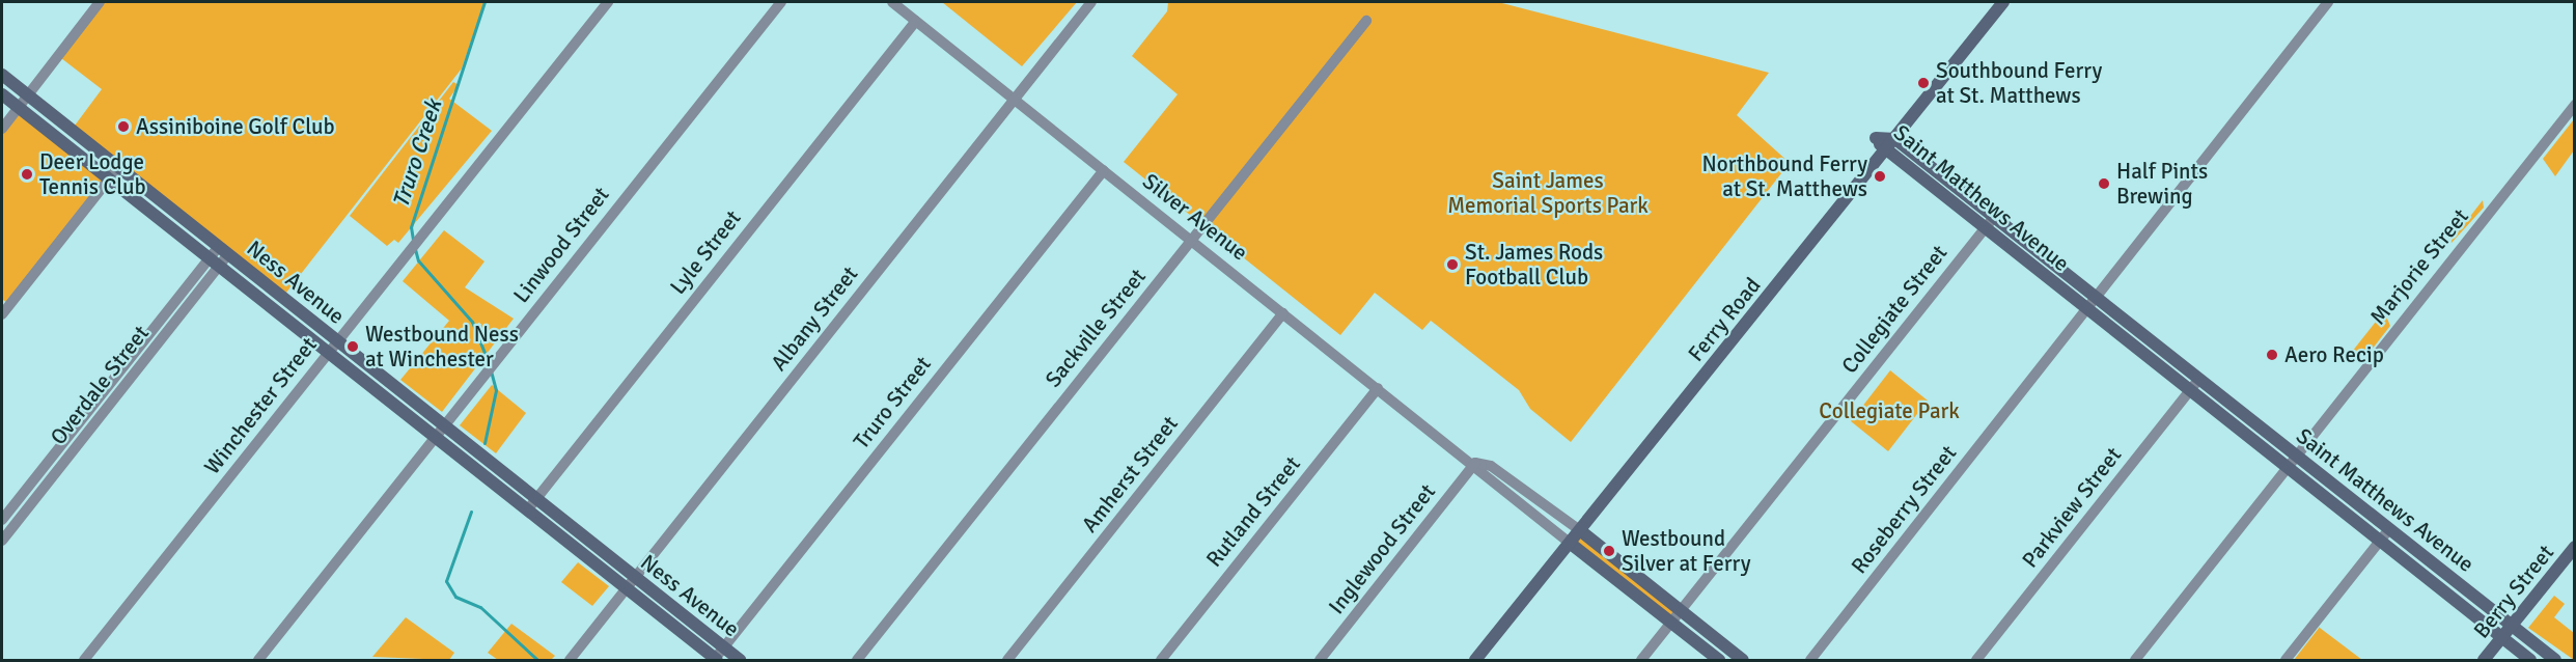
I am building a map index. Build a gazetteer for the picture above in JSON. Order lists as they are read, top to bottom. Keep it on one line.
{"streets":{"main road":["Saint Matthews Avenue","Silver Avenue","Ness Avenue","Ferry Road","Berry Street"],"street":["Linwood Street","Lyle Street","Marjorie Street","Collegiate Street","Albany Street","Sackville Street","Overdale Street","Truro Street","Winchester Street","Amherst Street","Parkview Street","Roseberry Street","Rutland Street","Inglewood Street"]},"crossings":[["Saint Matthews Avenue","Marjorie Street"],["Saint Matthews Avenue","Collegiate Street"],["Saint Matthews Avenue","Ferry Road"],["Saint Matthews Avenue","Parkview Street"],["Saint Matthews Avenue","Roseberry Street"],["Saint Matthews Avenue","Berry Street"],["Silver Avenue","Lyle Street"],["Silver Avenue","Collegiate Street"],["Silver Avenue","Albany Street"],["Silver Avenue","Ferry Road"],["Silver Avenue","Sackville Street"],["Silver Avenue","Truro Street"],["Silver Avenue","Amherst Street"],["Silver Avenue","Rutland Street"],["Silver Avenue","Inglewood Street"],["Linwood Street","Ness Avenue"],["Lyle Street","Ness Avenue"],["Ness Avenue","Albany Street"],["Ness Avenue","Overdale Street"],["Ness Avenue","Truro Street"],["Ness Avenue","Winchester Street"]],"water":["Truro Creek"],"parks":["Saint James Memorial Sports Park","Collegiate Park"],"places":["Southbound Ferry at St. Matthews","Assiniboine Golf Club","Deer Lodge Tennis Club","Northbound Ferry at St. Matthews","Half Pints Brewing","St. James Rods Football Club","Westbound Ness at Winchester","Aero Recip","Westbound Silver at Ferry"]}
